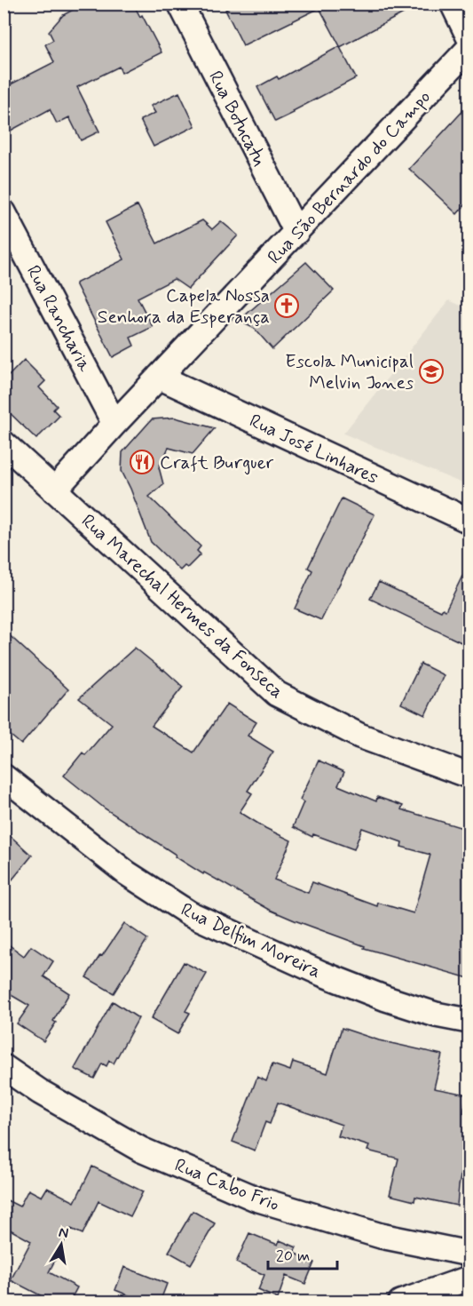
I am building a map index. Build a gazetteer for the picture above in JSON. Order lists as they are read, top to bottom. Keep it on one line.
{"streets":{"street":["Rua Botucatu","Rua São Bernardo do Campo","Rua Rancharia","Rua José Linhares","Rua Marechal Hermes da Fonseca","Rua Delfim Moreira","Rua Cabo Frio"]},"crossings":[["Rua Botucatu","Rua São Bernardo do Campo"],["Rua São Bernardo do Campo","Rua Rancharia"],["Rua São Bernardo do Campo","Rua José Linhares"],["Rua São Bernardo do Campo","Rua Marechal Hermes da Fonseca"]],"places":{"church":["Capela Nossa Senhora da Esperança"],"school or university":["Escola Municipal Melvin Jones"],"restaurant":["Craft Burguer"]},"scale_bar":"20 m","north":"top"}
